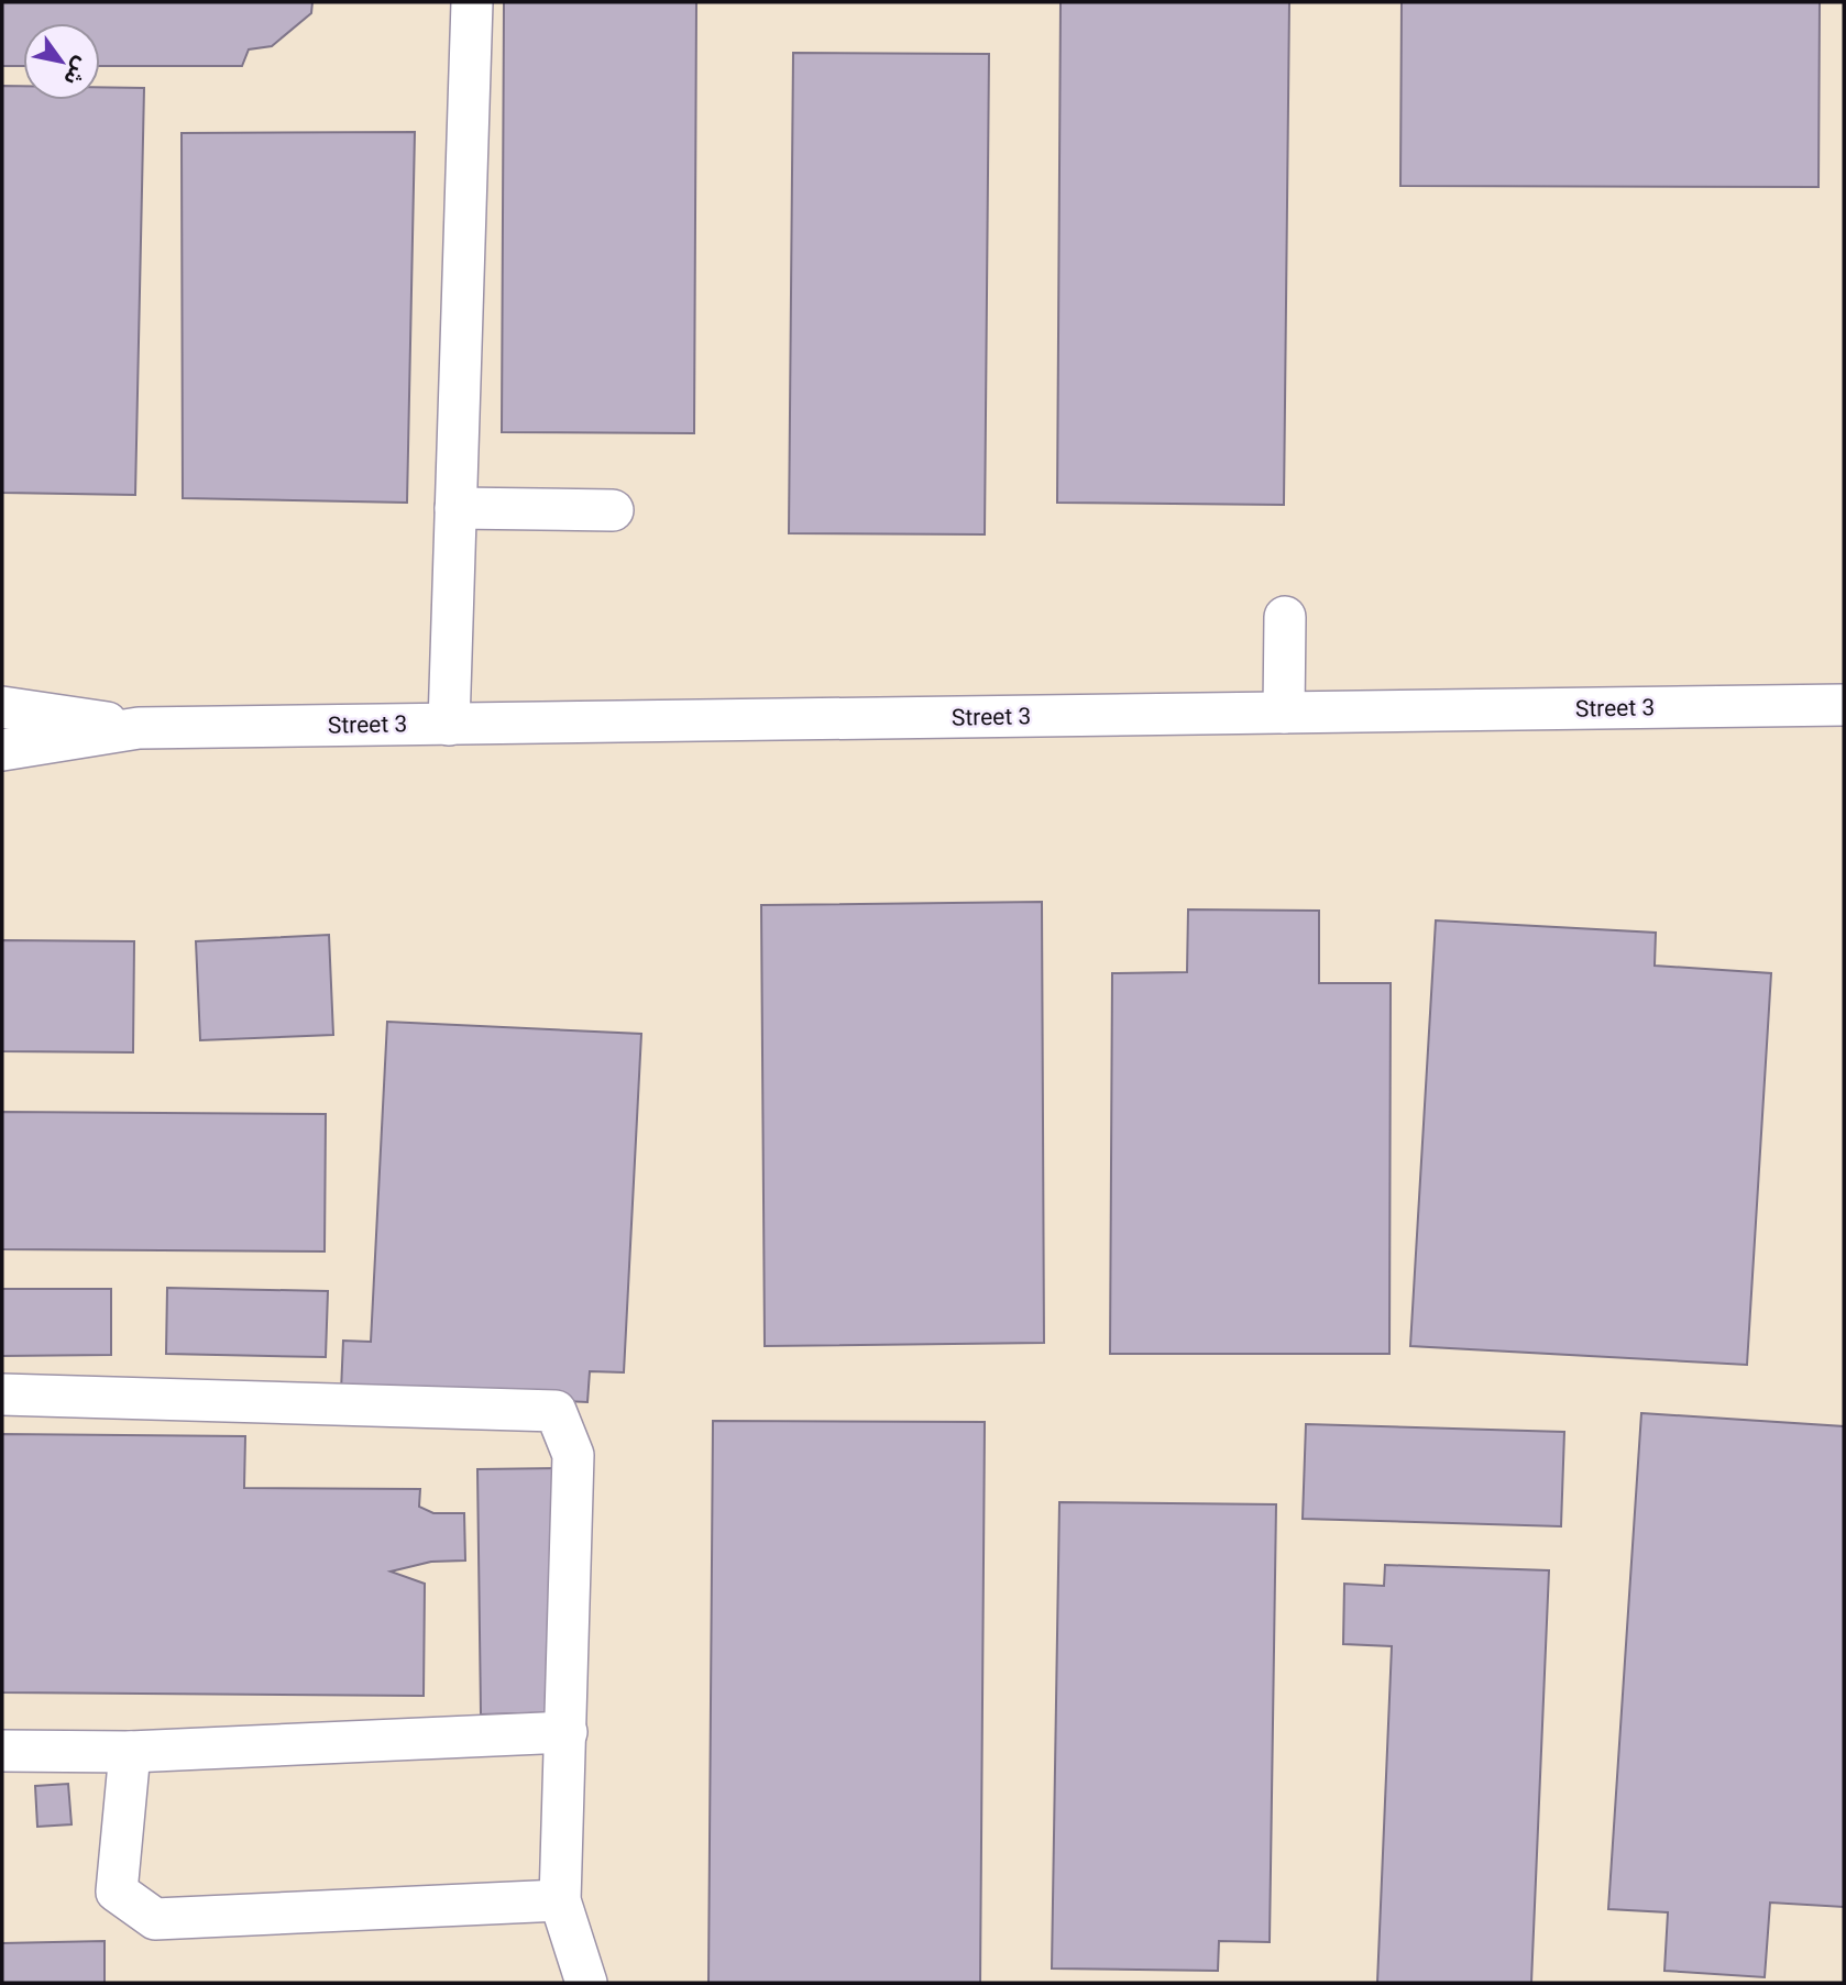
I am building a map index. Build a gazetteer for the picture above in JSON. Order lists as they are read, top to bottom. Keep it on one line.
{"streets":{"street":["Street 3"]},"north":"bottom right"}
